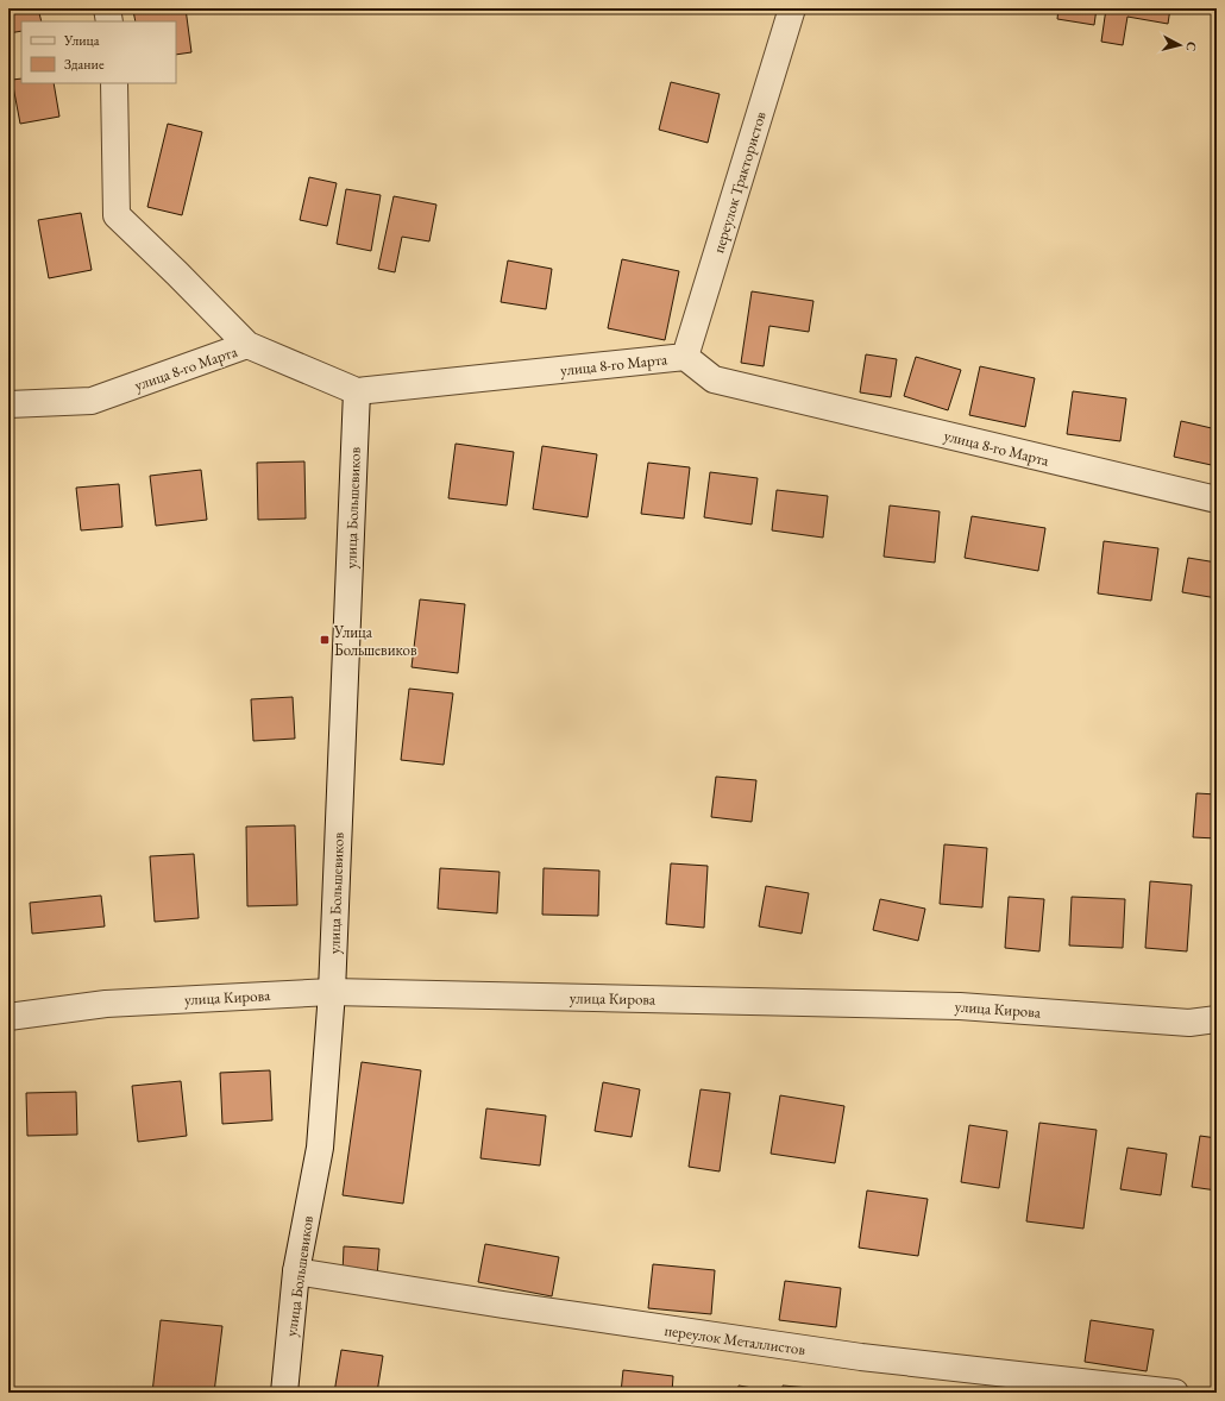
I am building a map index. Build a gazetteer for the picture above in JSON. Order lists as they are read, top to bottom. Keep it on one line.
{"streets":{"street":["переулок Трактористов","улица 8-го Марта","улица Большевиков","улица Кирова","переулок Металлистов"]},"crossings":[["переулок Трактористов","улица 8-го Марта"],["улица 8-го Марта","улица Большевиков"],["улица Большевиков","улица Кирова"],["улица Большевиков","переулок Металлистов"]],"places":{"transit":["Улица Большевиков"]},"legend":["Улица","Здание"],"north":"right"}
